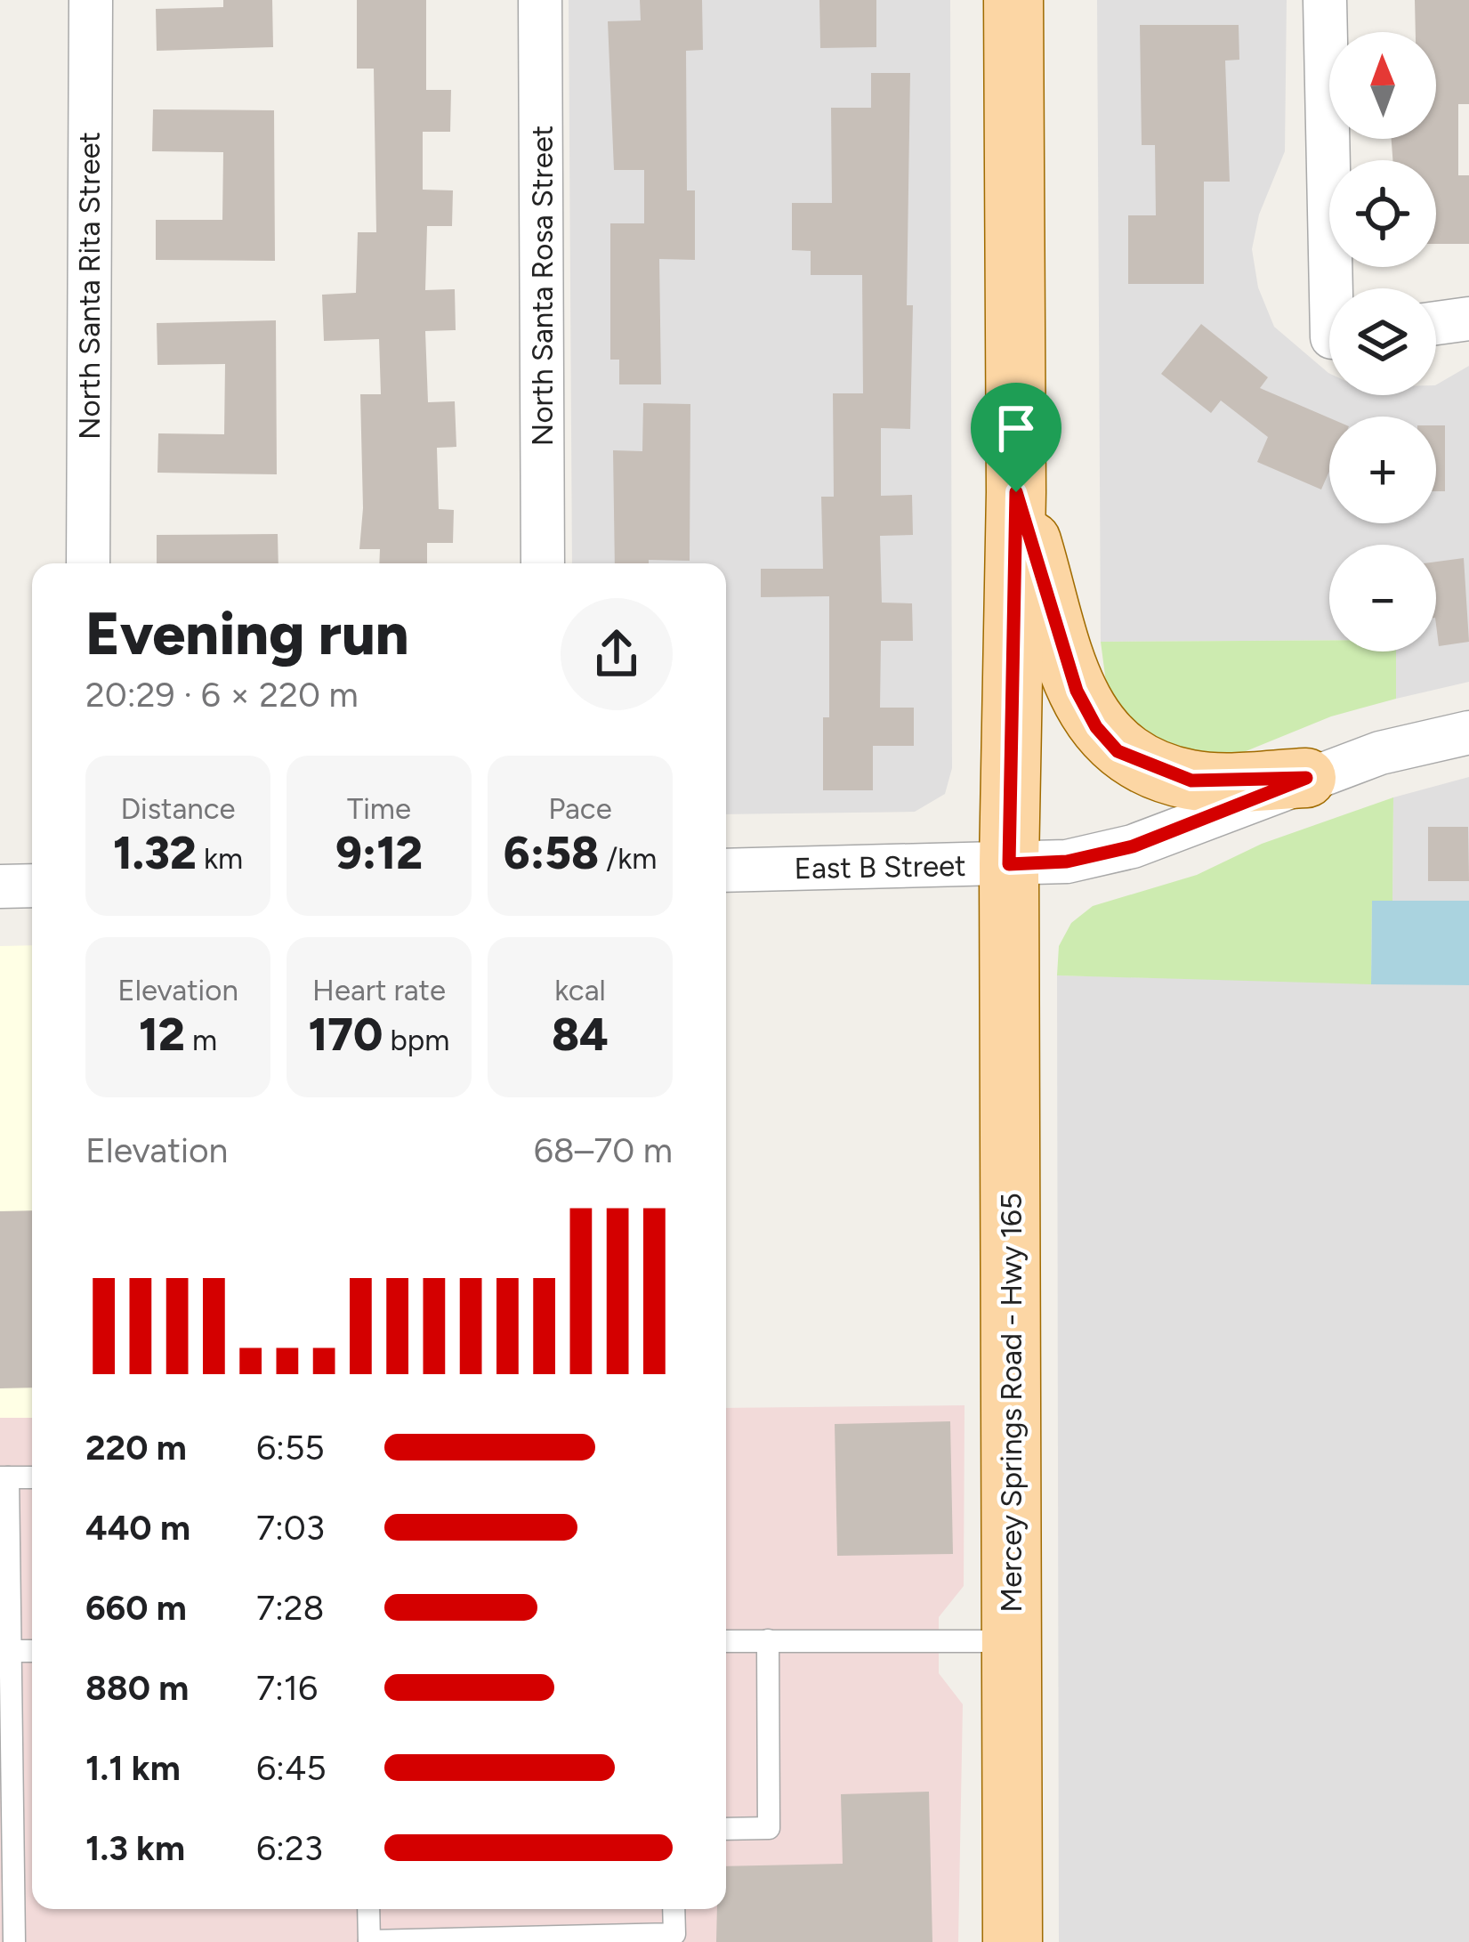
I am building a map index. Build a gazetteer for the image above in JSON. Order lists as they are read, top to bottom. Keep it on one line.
{"streets":{"main road":["Mercey Springs Road - Hwy 165"],"street":["North Santa Rita Street","North Santa Rosa Street","East B Street"]},"crossings":[["East B Street","Mercey Springs Road - Hwy 165"]],"north":"top","page":{"map_buttons":["+","−"],"heading":["Evening run","20:29 · 6 × 220 m"],"stats":[["Distance","1.32 km"],["Time","9:12"],["Pace","6:58 /km"],["Elevation","12 m"],["Heart rate","170 bpm"],["kcal","84"]],"chart":["Elevation","68–70 m"],"list":[{"name":"220 m","note":"6:55"},{"name":"440 m","note":"7:03"},{"name":"660 m","note":"7:28"},{"name":"880 m","note":"7:16"},{"name":"1.1 km","note":"6:45"},{"name":"1.3 km","note":"6:23"}]}}
